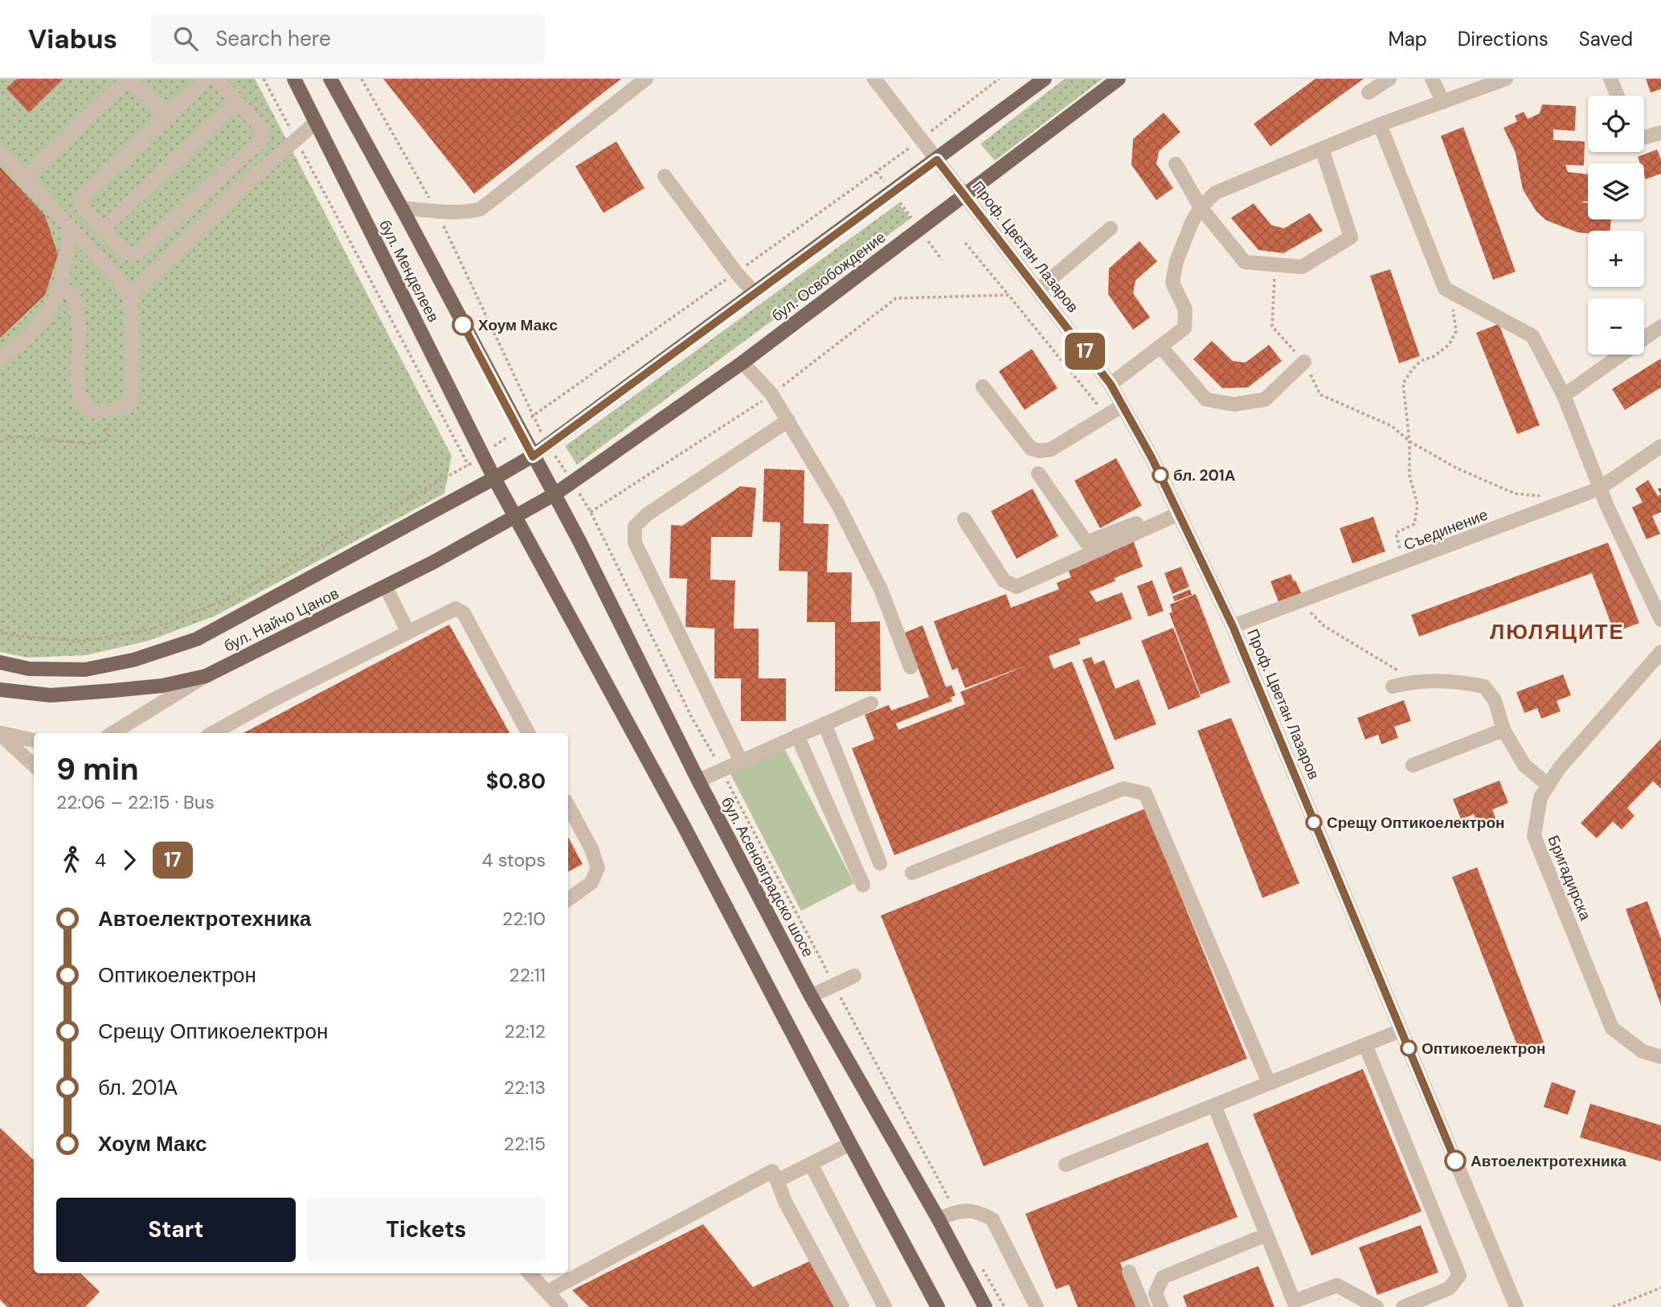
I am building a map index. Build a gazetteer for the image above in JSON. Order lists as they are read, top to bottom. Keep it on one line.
{"streets":{"main road":["бул. Менделеев","бул. Освобождение","бул. Найчо Цанов","бул. Асеновградско шосе"],"street":["Проф. Цветан Лазаров","Съединение","Бригадирска"]},"crossings":[["Проф. Цветан Лазаров","бул. Освобождение"],["Проф. Цветан Лазаров","Съединение"],["бул. Менделеев","бул. Освобождение"],["бул. Менделеев","бул. Найчо Цанов"],["бул. Менделеев","бул. Асеновградско шосе"],["бул. Освобождение","бул. Найчо Цанов"],["бул. Освобождение","бул. Асеновградско шосе"],["бул. Найчо Цанов","бул. Асеновградско шосе"]],"districts":["ЛЮЛЯЦИТЕ"],"places":["Хоум Макс","бл. 201А","Срещу Оптикоелектрон","Оптикоелектрон","Автоелектротехника"],"lines":["bus line 17"],"page":{"header":"Viabus","search":"Search here","nav":["Map","Directions","Saved"],"on_map":"17","map_buttons":["+","−"],"heading":["9 min","22:06 – 22:15 · Bus","$0.80"],"legs":["4","17","4 stops"],"list":[{"name":"Автоелектротехника","value":"22:10"},{"name":"Оптикоелектрон","value":"22:11"},{"name":"Срещу Оптикоелектрон","value":"22:12"},{"name":"бл. 201А","value":"22:13"},{"name":"Хоум Макс","value":"22:15"}],"buttons":["Start","Tickets"]}}
